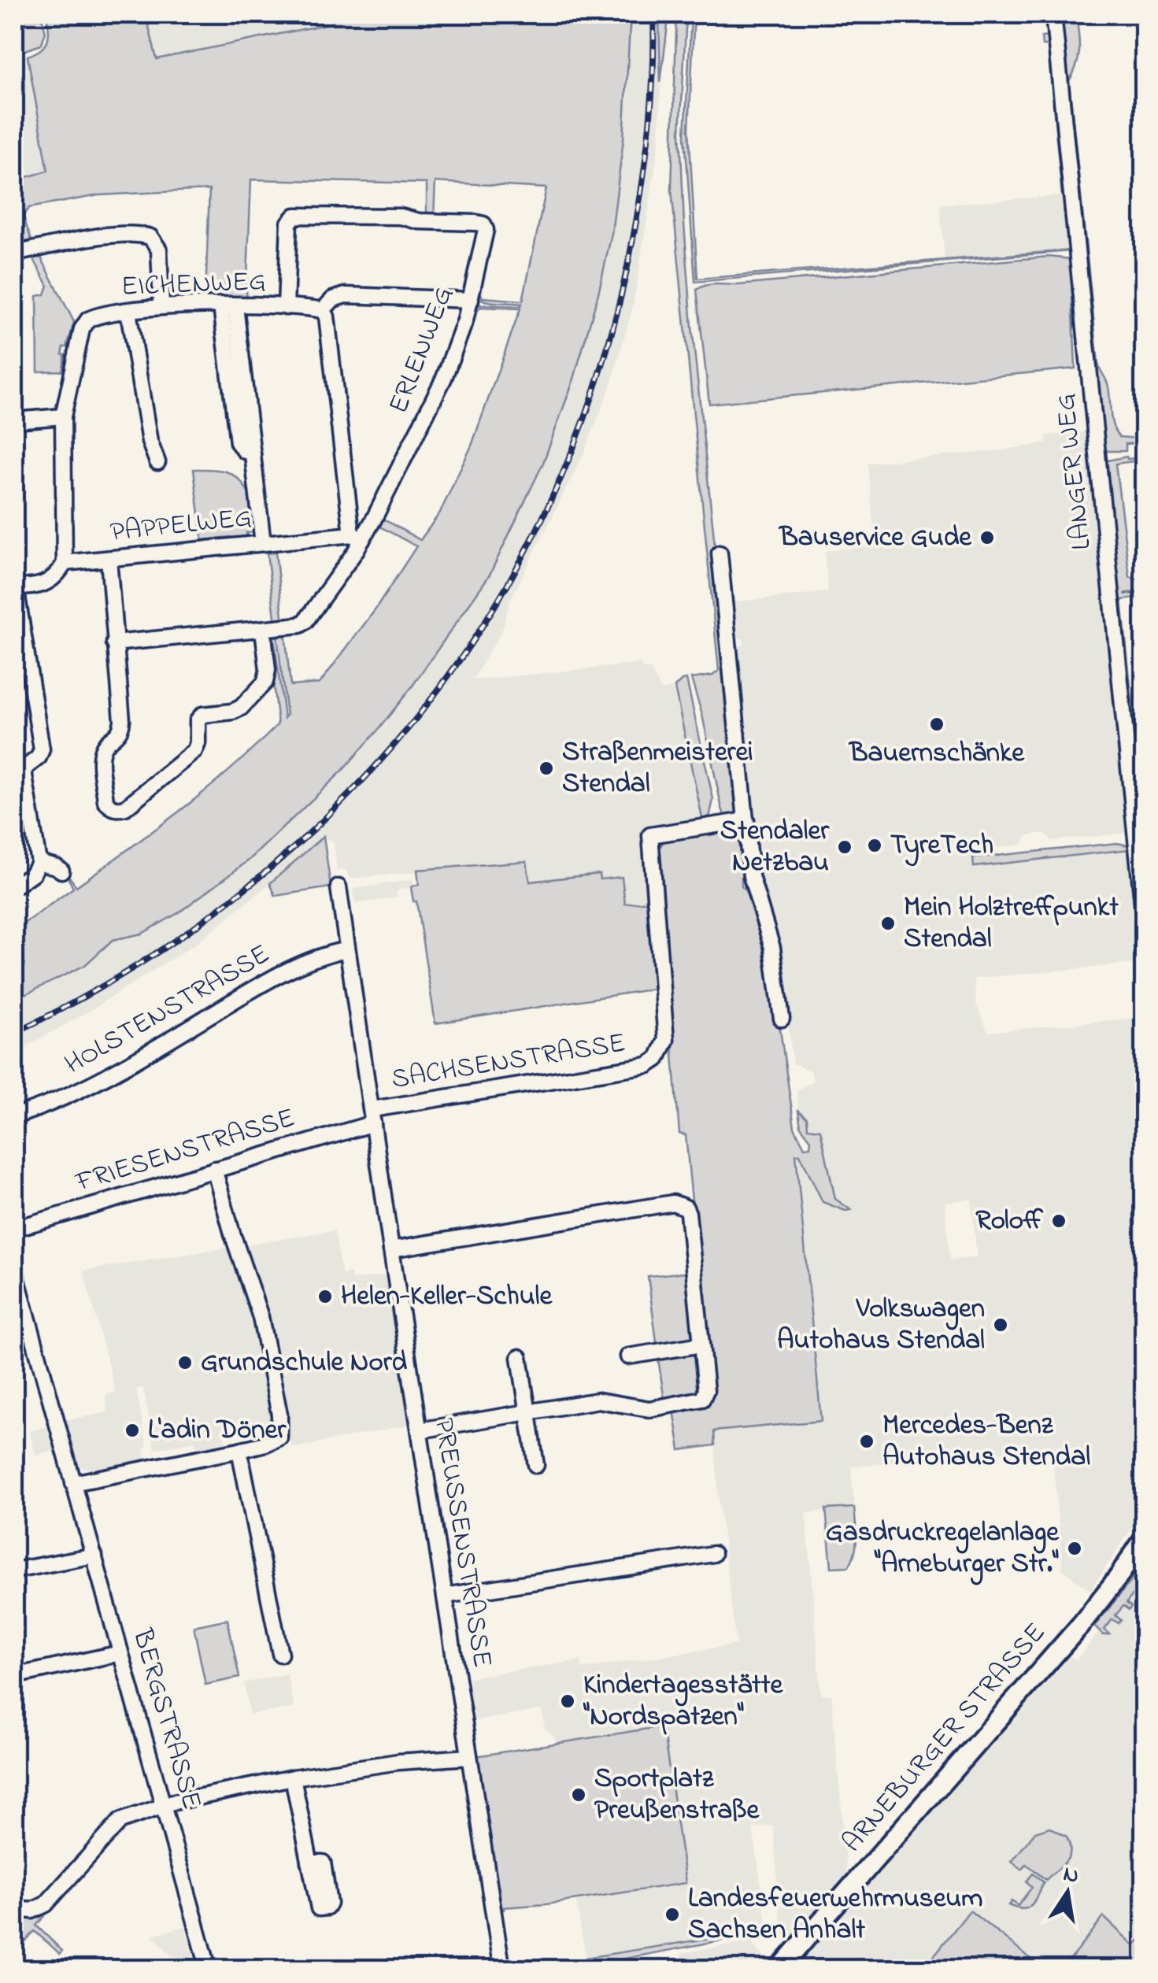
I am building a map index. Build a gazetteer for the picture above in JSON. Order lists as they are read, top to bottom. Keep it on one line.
{"streets":{"main road":["ARNEBURGER STRASSE"],"street":["EICHENWEG","ERLENWEG","LANGER WEG","PAPPELWEG","HOLSTENSTRASSE","SACHSENSTRASSE","FRIESENSTRASSE","PREUSSENSTRASSE","BERGSTRASSE"]},"crossings":[["EICHENWEG","ERLENWEG"],["EICHENWEG","PAPPELWEG"],["ERLENWEG","PAPPELWEG"],["HOLSTENSTRASSE","PREUSSENSTRASSE"],["SACHSENSTRASSE","FRIESENSTRASSE"],["SACHSENSTRASSE","PREUSSENSTRASSE"],["FRIESENSTRASSE","PREUSSENSTRASSE"]],"places":["Bauservice Gude","Bauernschänke","Straßenmeisterei Stendal","TyreTech","Stendaler Netzbau","Mein Holztreffpunkt Stendal","Roloff","Helen-Keller-Schule","Volkswagen Autohaus Stendal","Grundschule Nord","L'adin Döner","Mercedes-Benz Autohaus Stendal","Gasdruckregelanlage \"Arneburger Str.\"","Kindertagesstätte \"Nordspatzen\"","Sportplatz Preußenstraße","Landesfeuerwehrmuseum Sachsen Anhalt"],"north":"top"}
